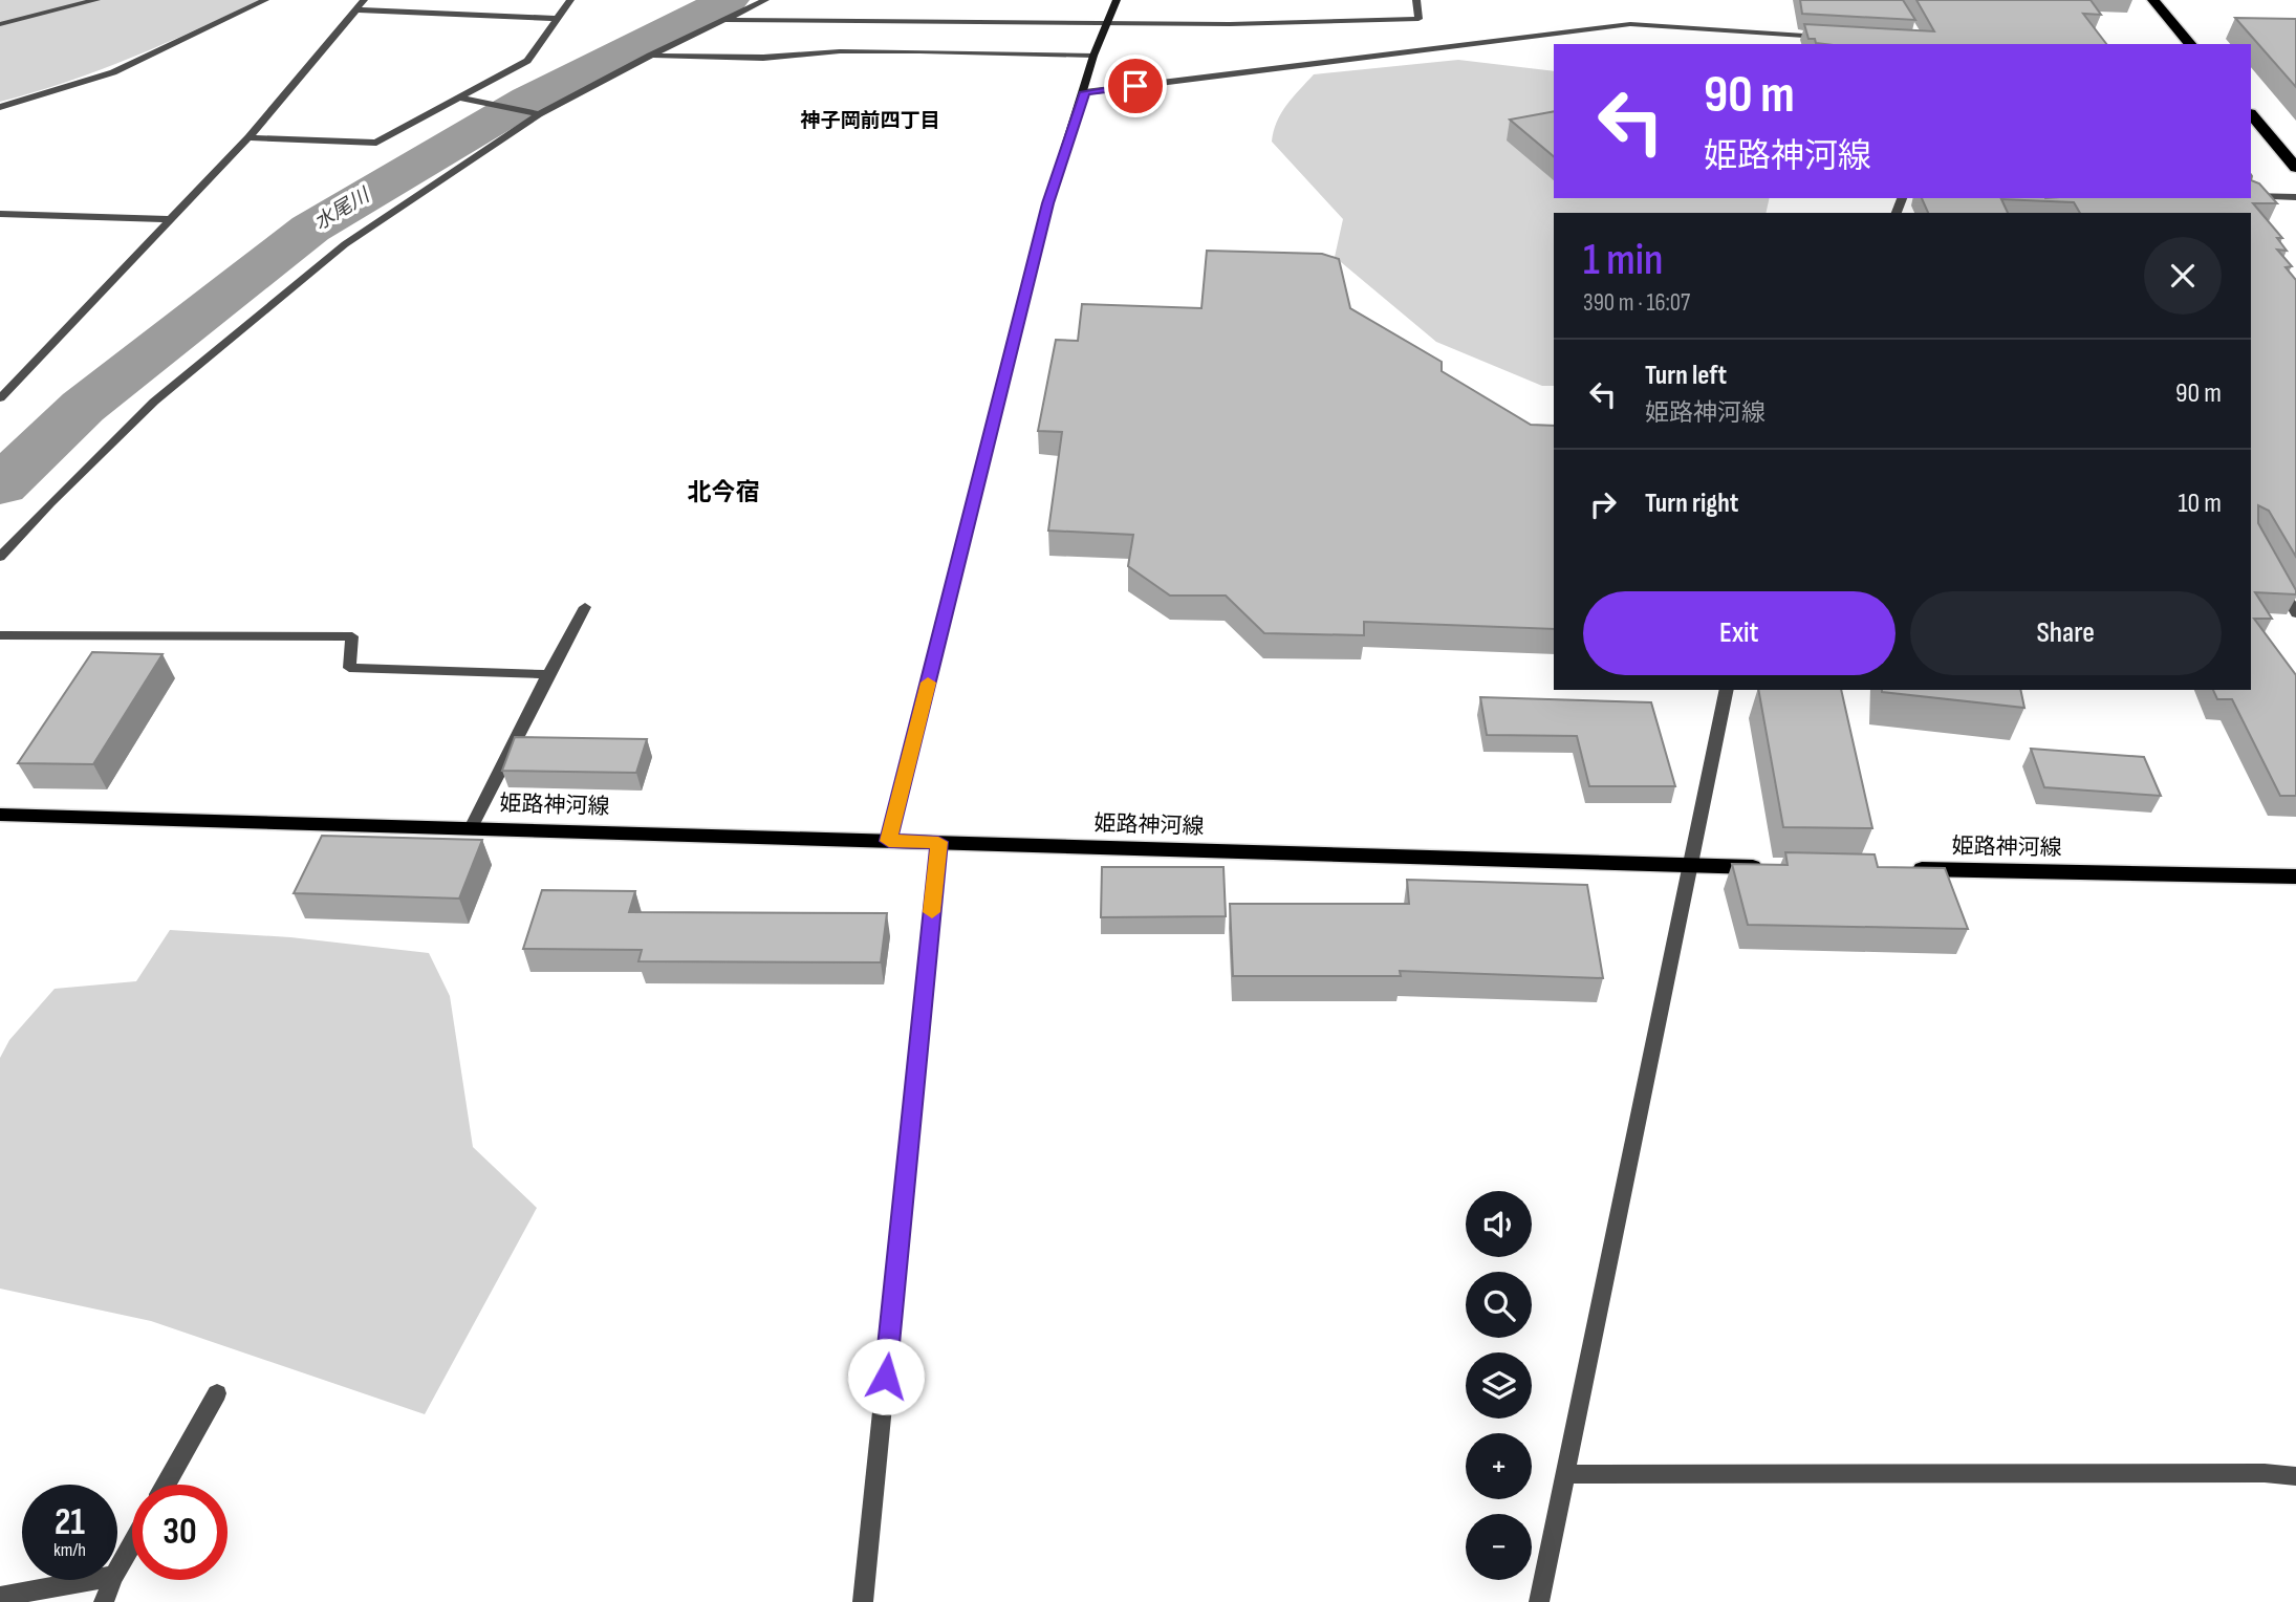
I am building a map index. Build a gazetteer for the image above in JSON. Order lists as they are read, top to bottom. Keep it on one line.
{"streets":{"main road":["姫路神河線"]},"districts":["神子岡前四丁目","北今宿"],"water":["水尾川"],"page":{"turn":["90 m","姫路神河線"],"heading":["1 min","390 m · 16:07"],"list":[{"name":"Turn left","note":"姫路神河線","value":"90 m"},{"name":"Turn right","value":"10 m"}],"buttons":["Exit","Share"],"map_buttons":["+","−"],"speed":"21 km/h","limit":"30"}}
